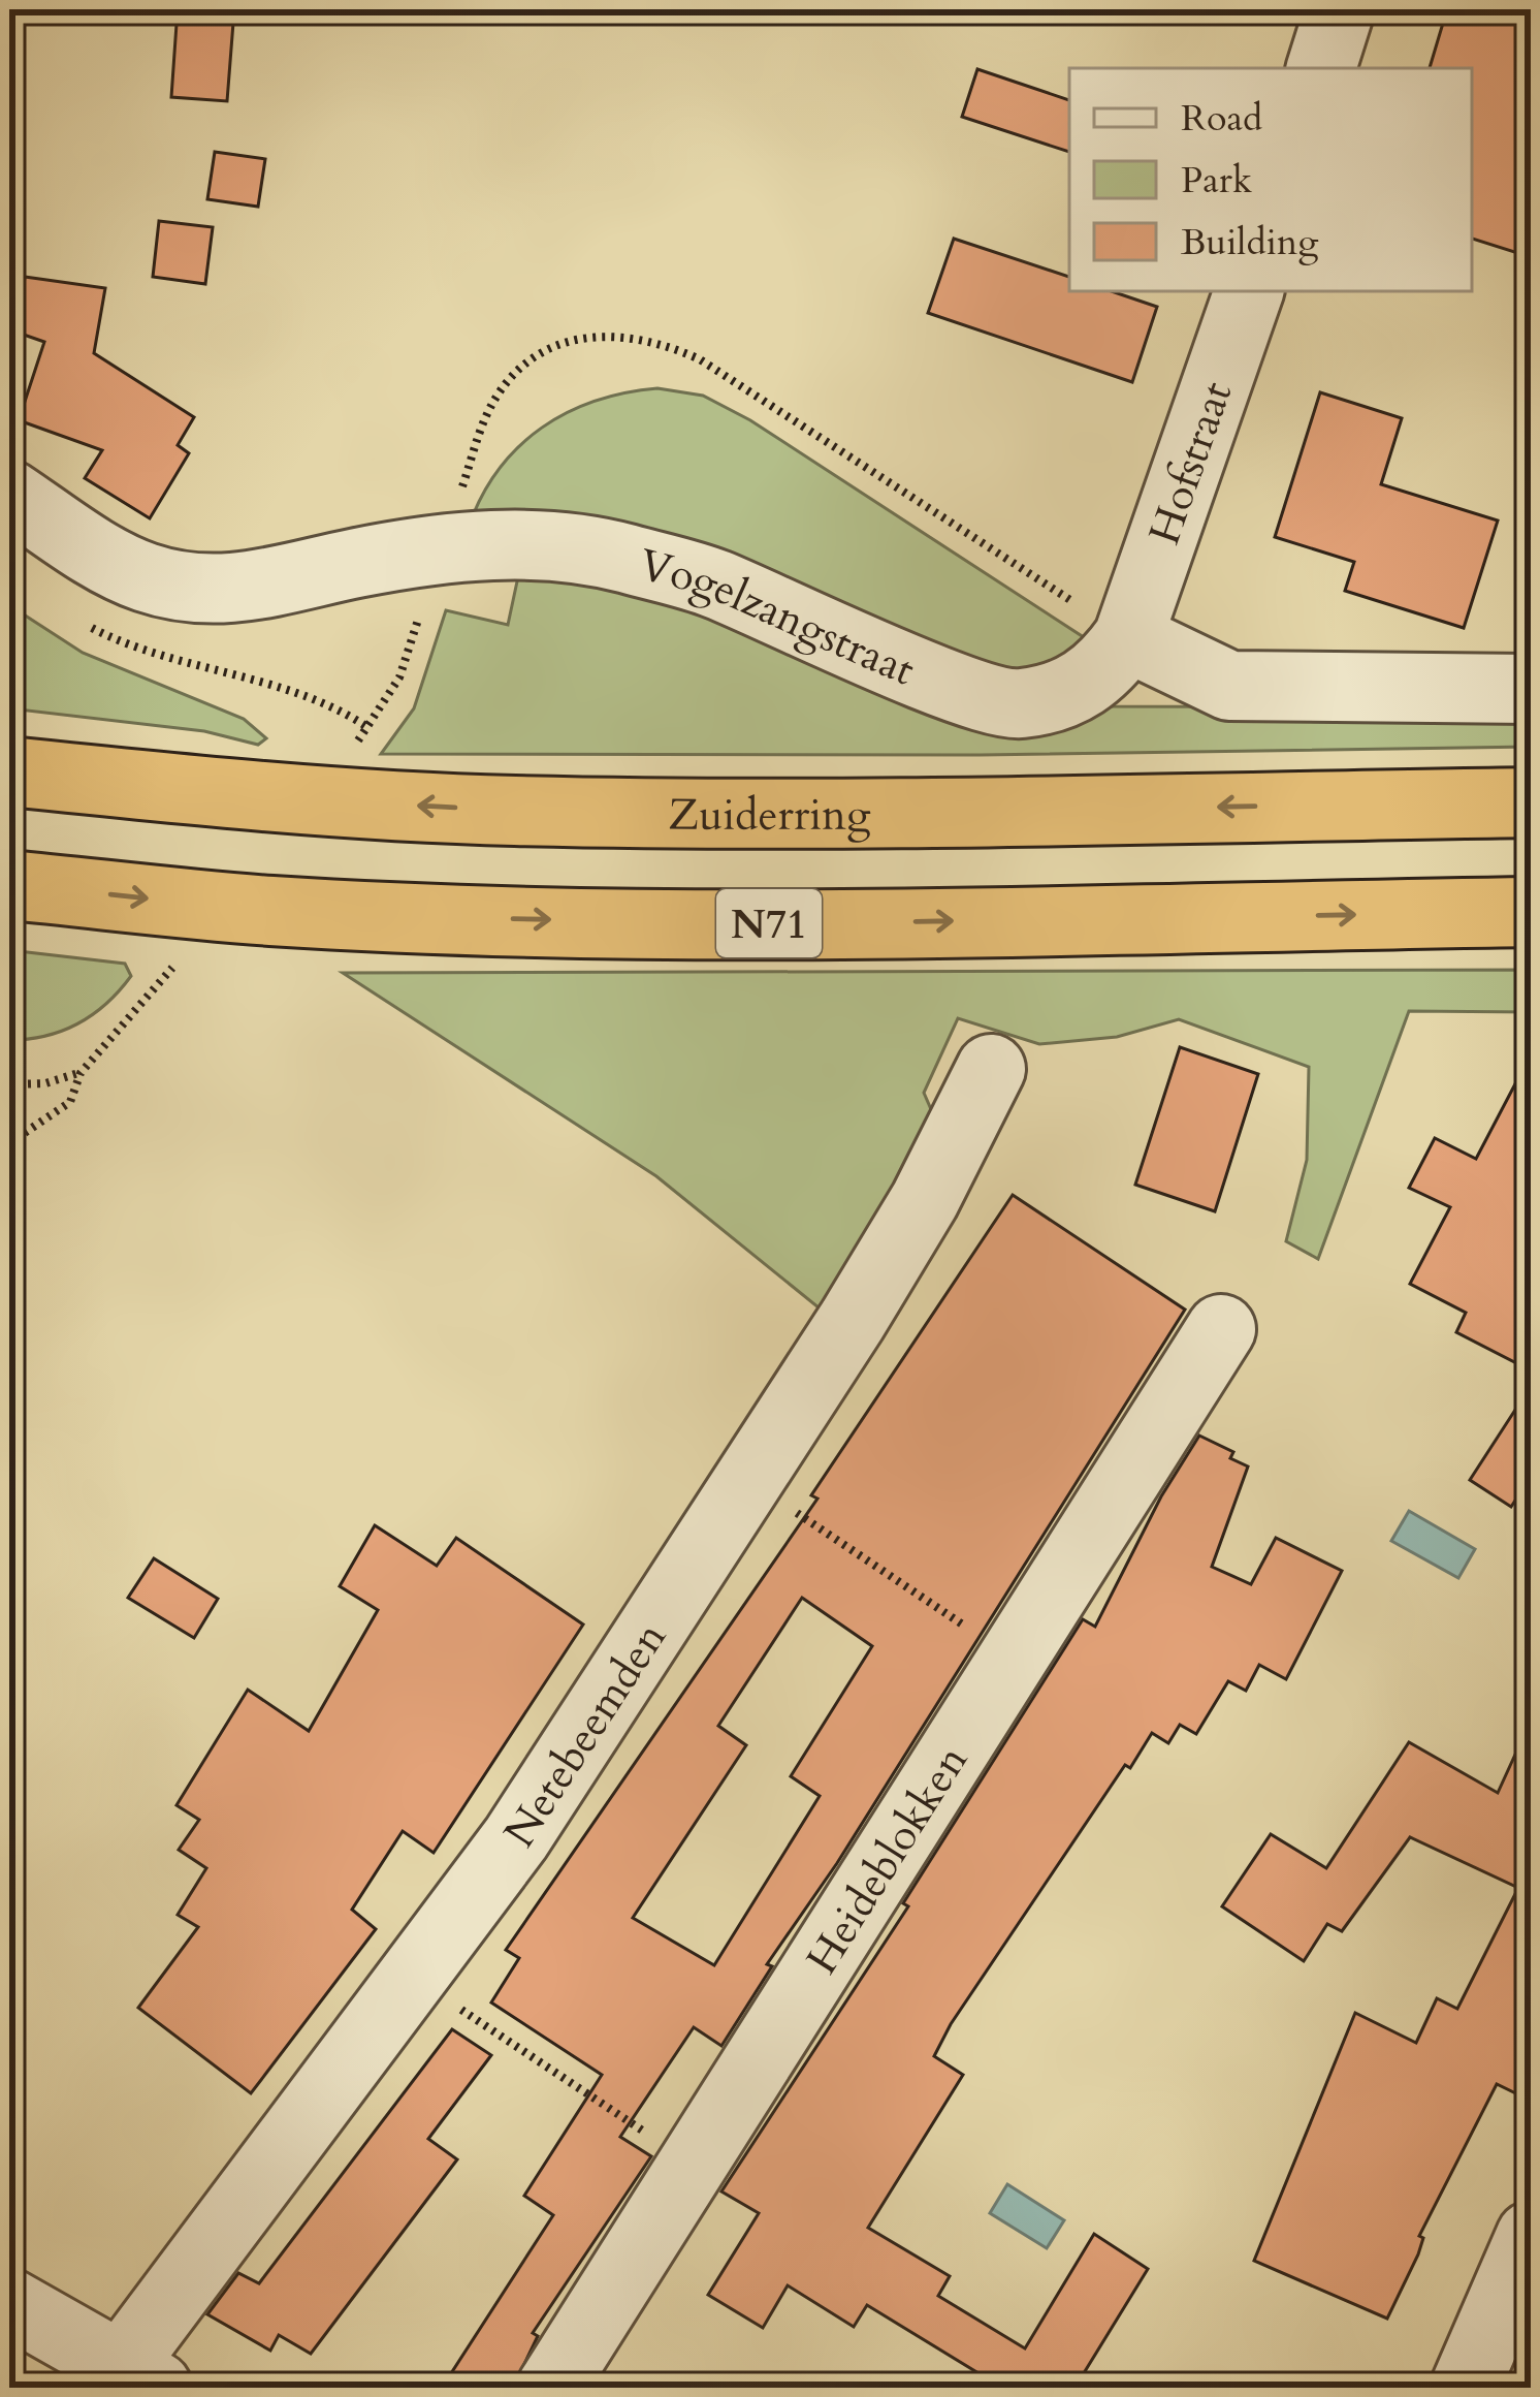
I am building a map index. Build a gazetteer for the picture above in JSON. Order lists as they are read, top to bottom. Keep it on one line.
{"streets":{"highway":["Zuiderring","N71"],"street":["Hofstraat","Vogelzangstraat","Netebeemden","Heideblokken"]},"crossings":[["Hofstraat","Vogelzangstraat"]],"legend":["Road","Park","Building"]}
